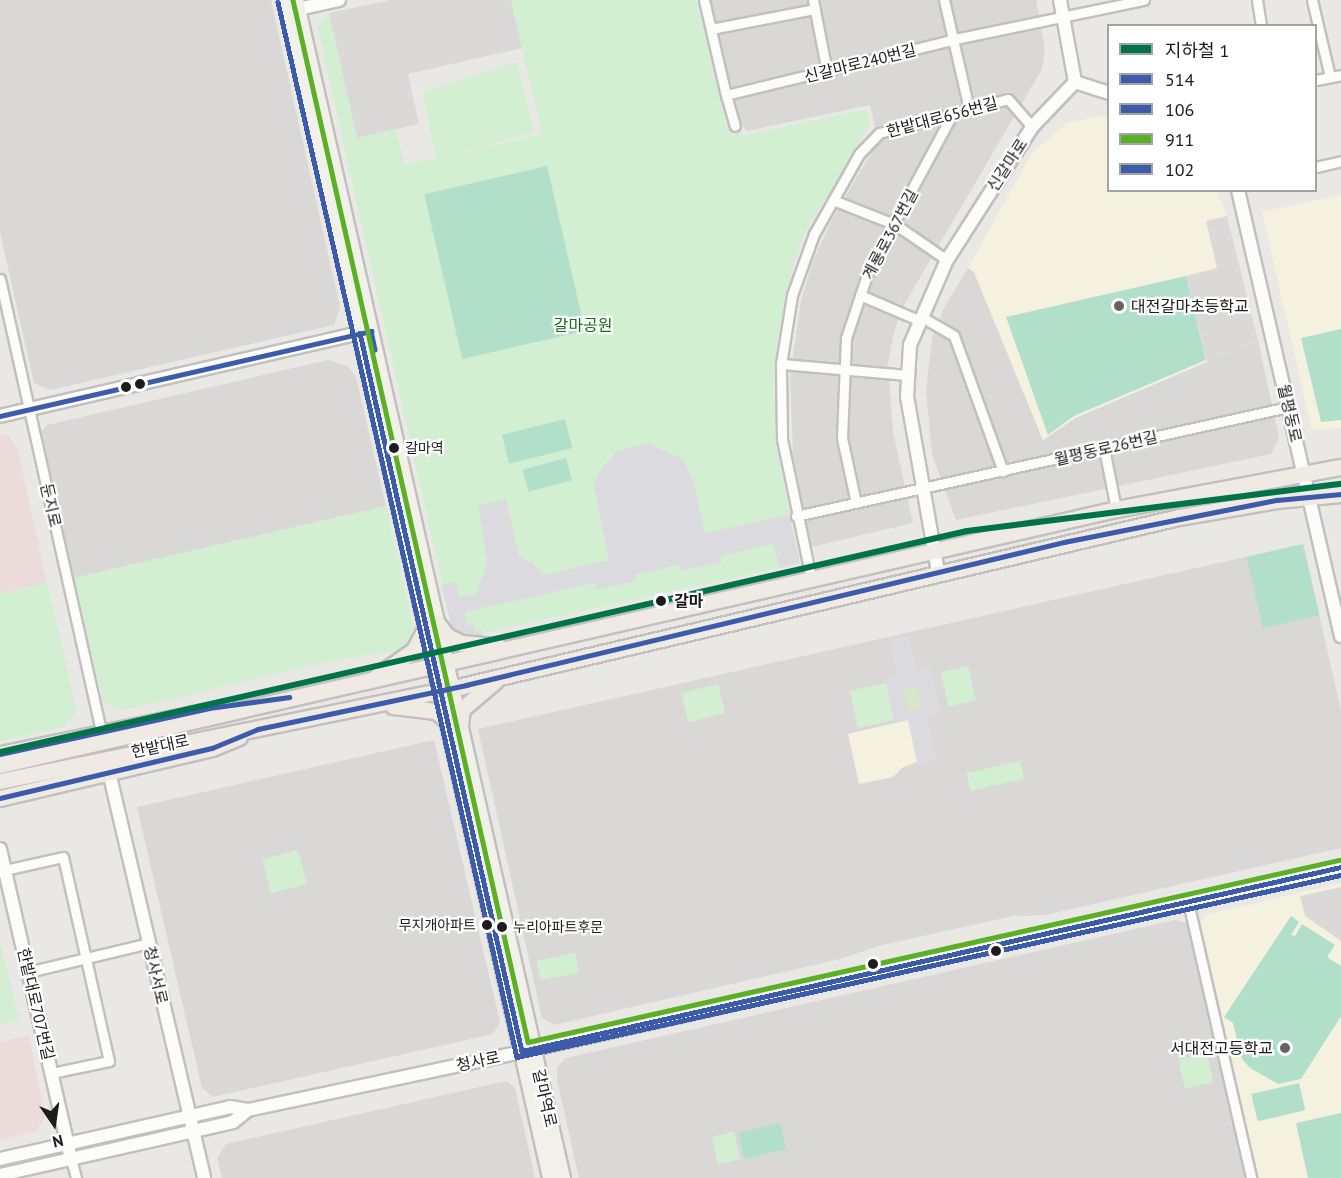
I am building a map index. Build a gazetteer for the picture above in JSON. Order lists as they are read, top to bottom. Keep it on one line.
{"streets":{"main road":["한밭대로","갈마역로"],"street":["신갈마로240번길","한밭대로656번길","신갈마로","계룡로367번길","월평동로","월평동로26번길","둔지로","청사서로","한밭대로707번길","청사로"]},"crossings":[["한밭대로656번길","신갈마로"],["한밭대로656번길","계룡로367번길"],["한밭대로656번길","월평동로26번길"],["한밭대로656번길","한밭대로"],["신갈마로","월평동로26번길"],["신갈마로","한밭대로"],["계룡로367번길","월평동로26번길"],["월평동로","월평동로26번길"],["월평동로","한밭대로"],["한밭대로","갈마역로"],["청사서로","청사로"],["한밭대로707번길","청사로"],["청사로","갈마역로"]],"parks":["갈마공원"],"places":["대전갈마초등학교","갈마역","갈마","무지개아파트","누리아파트후문","서대전고등학교"],"lines":["transit line 911","transit line 106","transit line 514","metro line 1","transit line 102"],"legend":["지하철 1","514","106","911","102"],"north":"bottom"}
